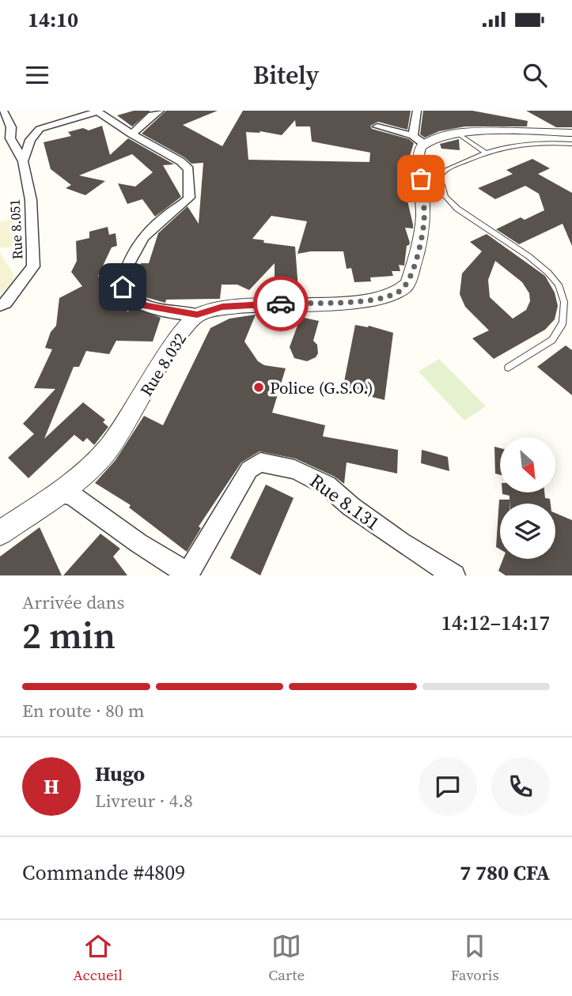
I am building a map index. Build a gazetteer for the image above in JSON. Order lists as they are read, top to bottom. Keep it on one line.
{"streets":{"street":["Rue 8.051","Rue 8.032","Rue 8.131"]},"places":["Police (G.S.O.)"],"north":"bottom right","page":{"status":"14:10","header":"Bitely","heading":["2 min","Arrivée dans","14:12–14:17"],"panel":["Hugo","Livreur · 4.8","Commande #4809","7 780 CFA"],"bar":"En route · 80 m","round":"H","tabs":["Accueil","Carte","Favoris"]}}
